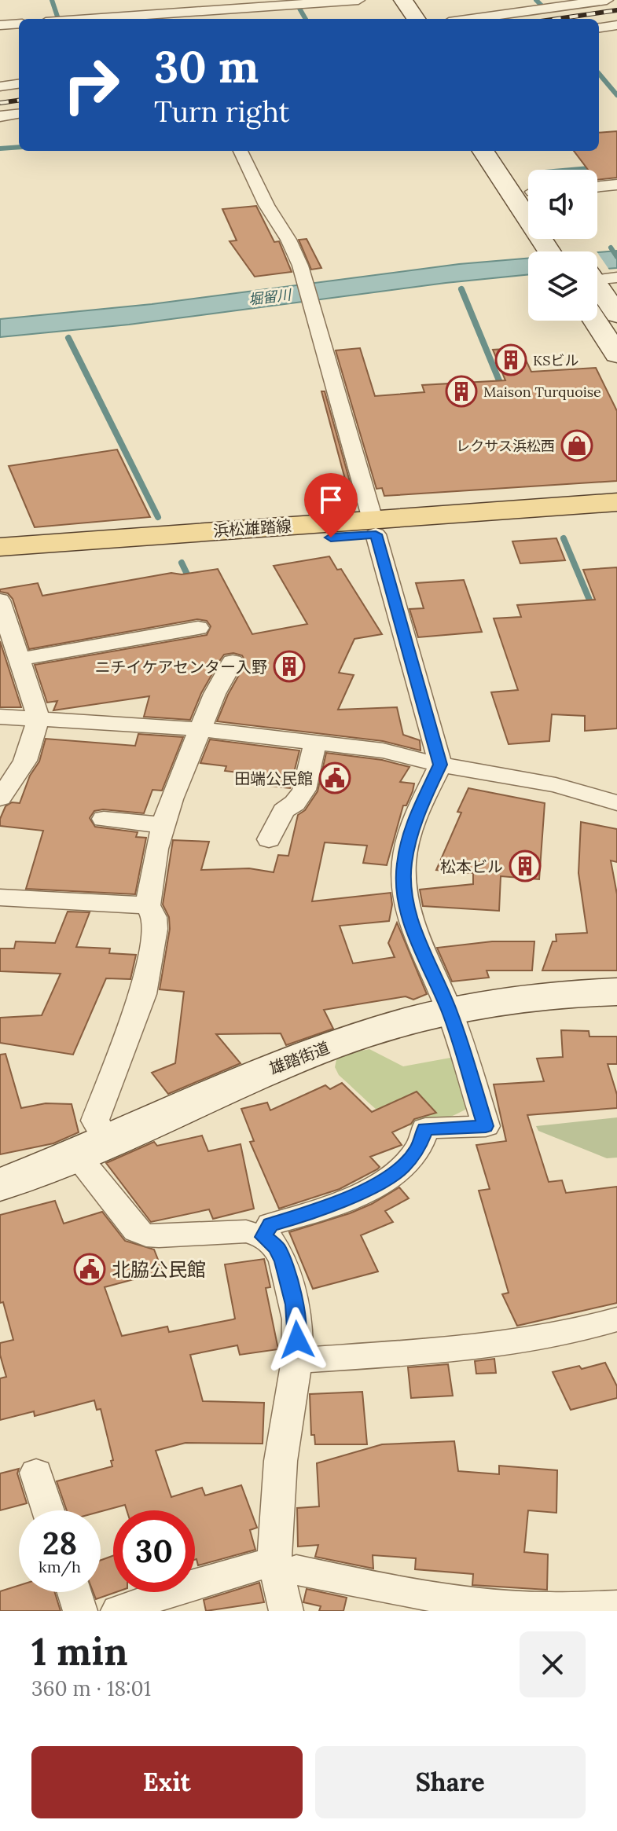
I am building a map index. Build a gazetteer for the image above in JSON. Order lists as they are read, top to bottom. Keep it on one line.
{"streets":{"main road":["浜松雄踏線"],"street":["雄踏街道"]},"water":["堀留川"],"places":{"building":["KSビル","Maison Turquoise","ニチイケアセンター入野","松本ビル"],"shop":["レクサス浜松西"],"public building":["田端公民館","北脇公民館"]},"page":{"turn":["30 m","Turn right"],"speed":"28 km/h","limit":"30","heading":["1 min","360 m · 18:01"],"buttons":["Exit","Share"]}}
